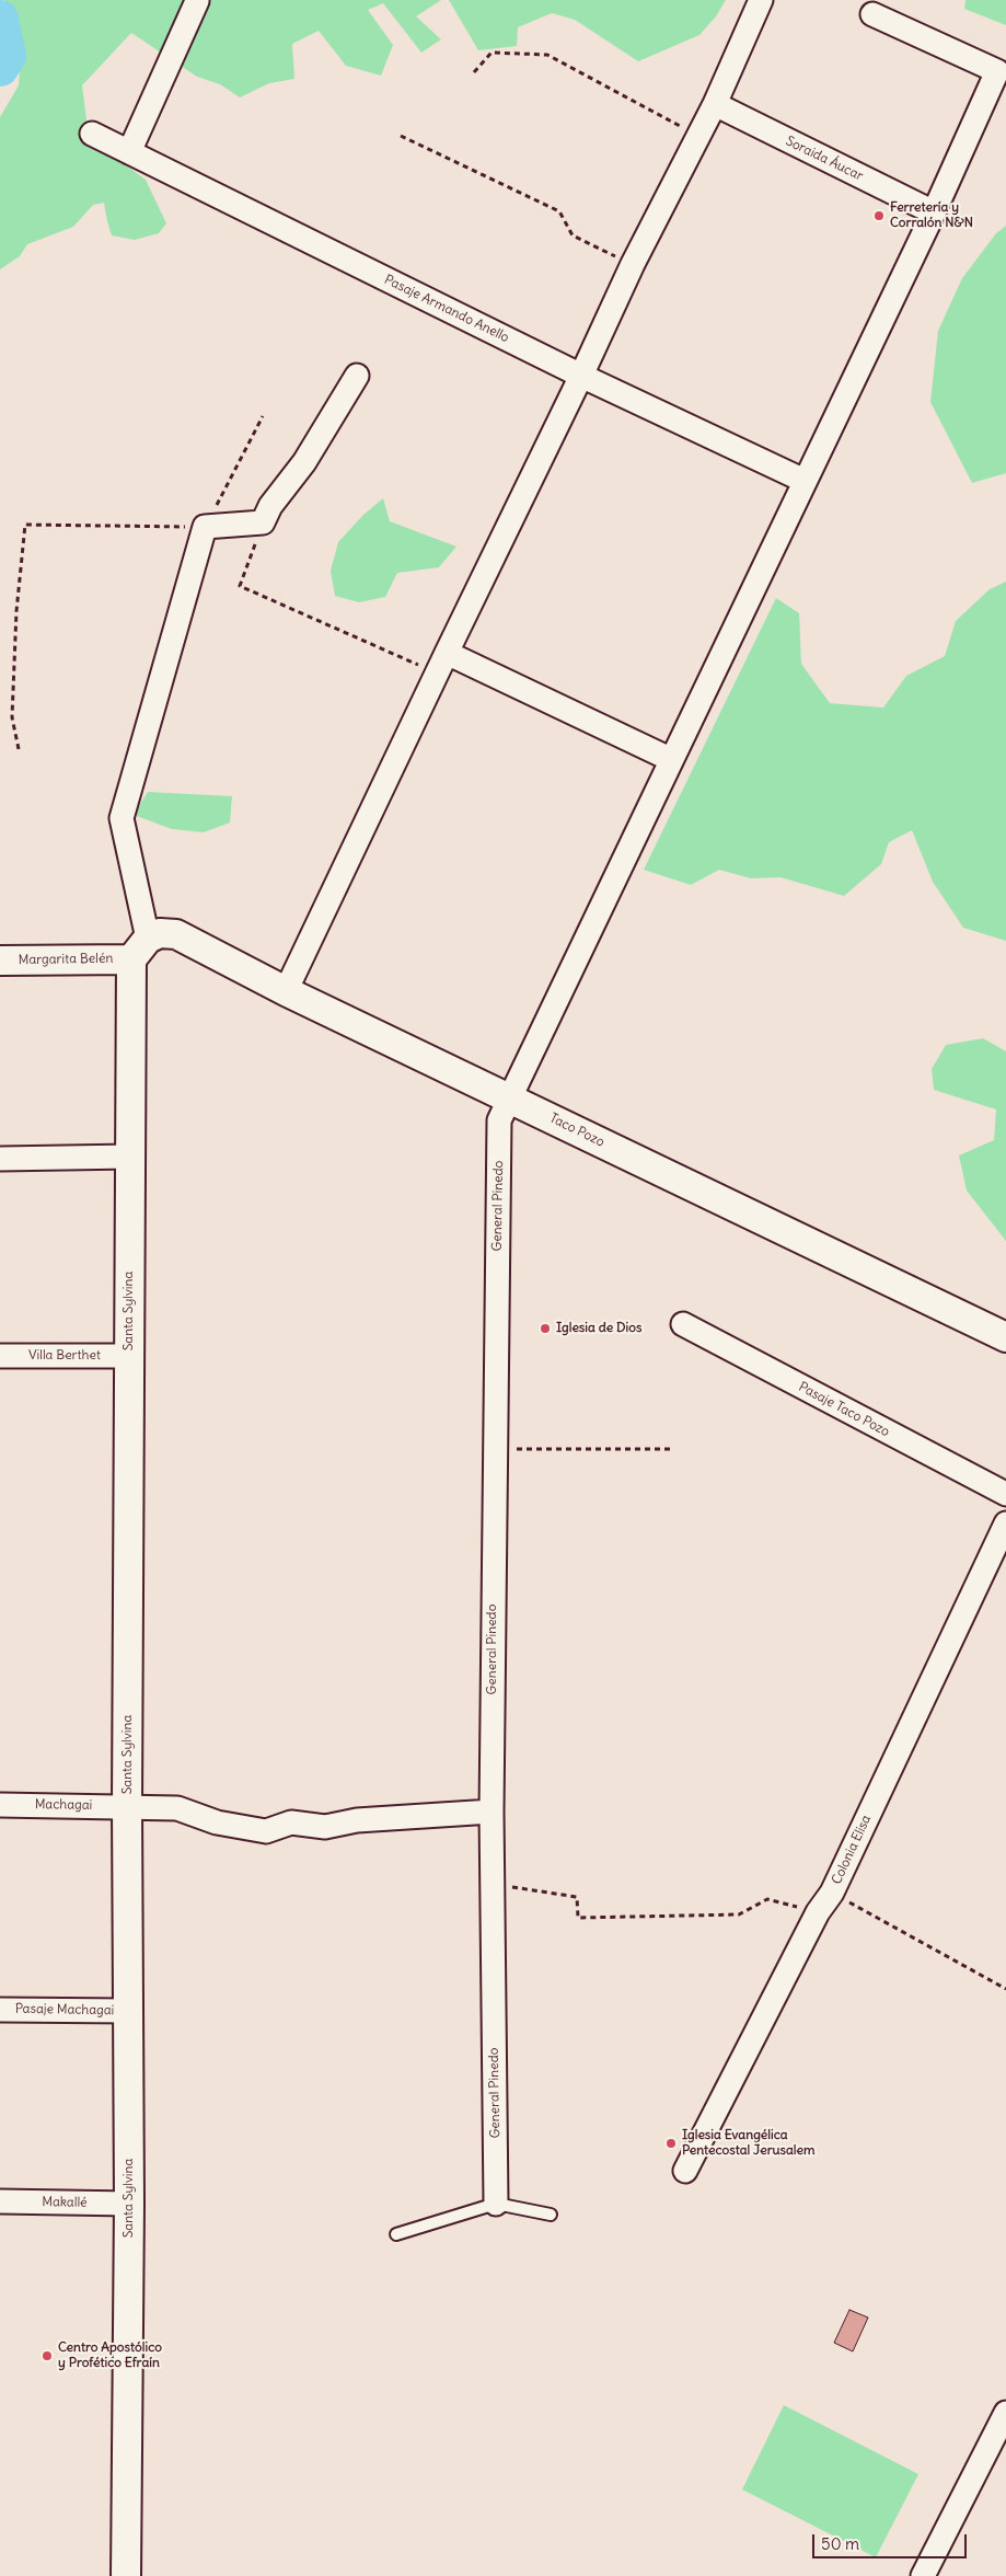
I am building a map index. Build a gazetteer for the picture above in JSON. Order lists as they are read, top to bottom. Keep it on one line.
{"streets":{"street":["Soraida Áucar","Pasaje Armando Anello","Margarita Belén","Taco Pozo","General Pinedo","Santa Sylvina","Villa Berthet","Pasaje Taco Pozo","Machagai","Colonia Elisa","Pasaje Machagai","Makallé"]},"crossings":[["Soraida Áucar","General Pinedo"],["Pasaje Armando Anello","General Pinedo"],["Margarita Belén","Taco Pozo"],["Margarita Belén","Santa Sylvina"],["Taco Pozo","General Pinedo"],["Taco Pozo","Santa Sylvina"],["General Pinedo","Machagai"],["Santa Sylvina","Villa Berthet"],["Santa Sylvina","Machagai"],["Santa Sylvina","Pasaje Machagai"],["Santa Sylvina","Makallé"]],"places":["Ferretería y Corralón N&N","Iglesia de Dios","Iglesia Evangélica Pentecostal Jerusalem","Centro Apostólico y Profético Efraín"],"scale_bar":"50 m"}
